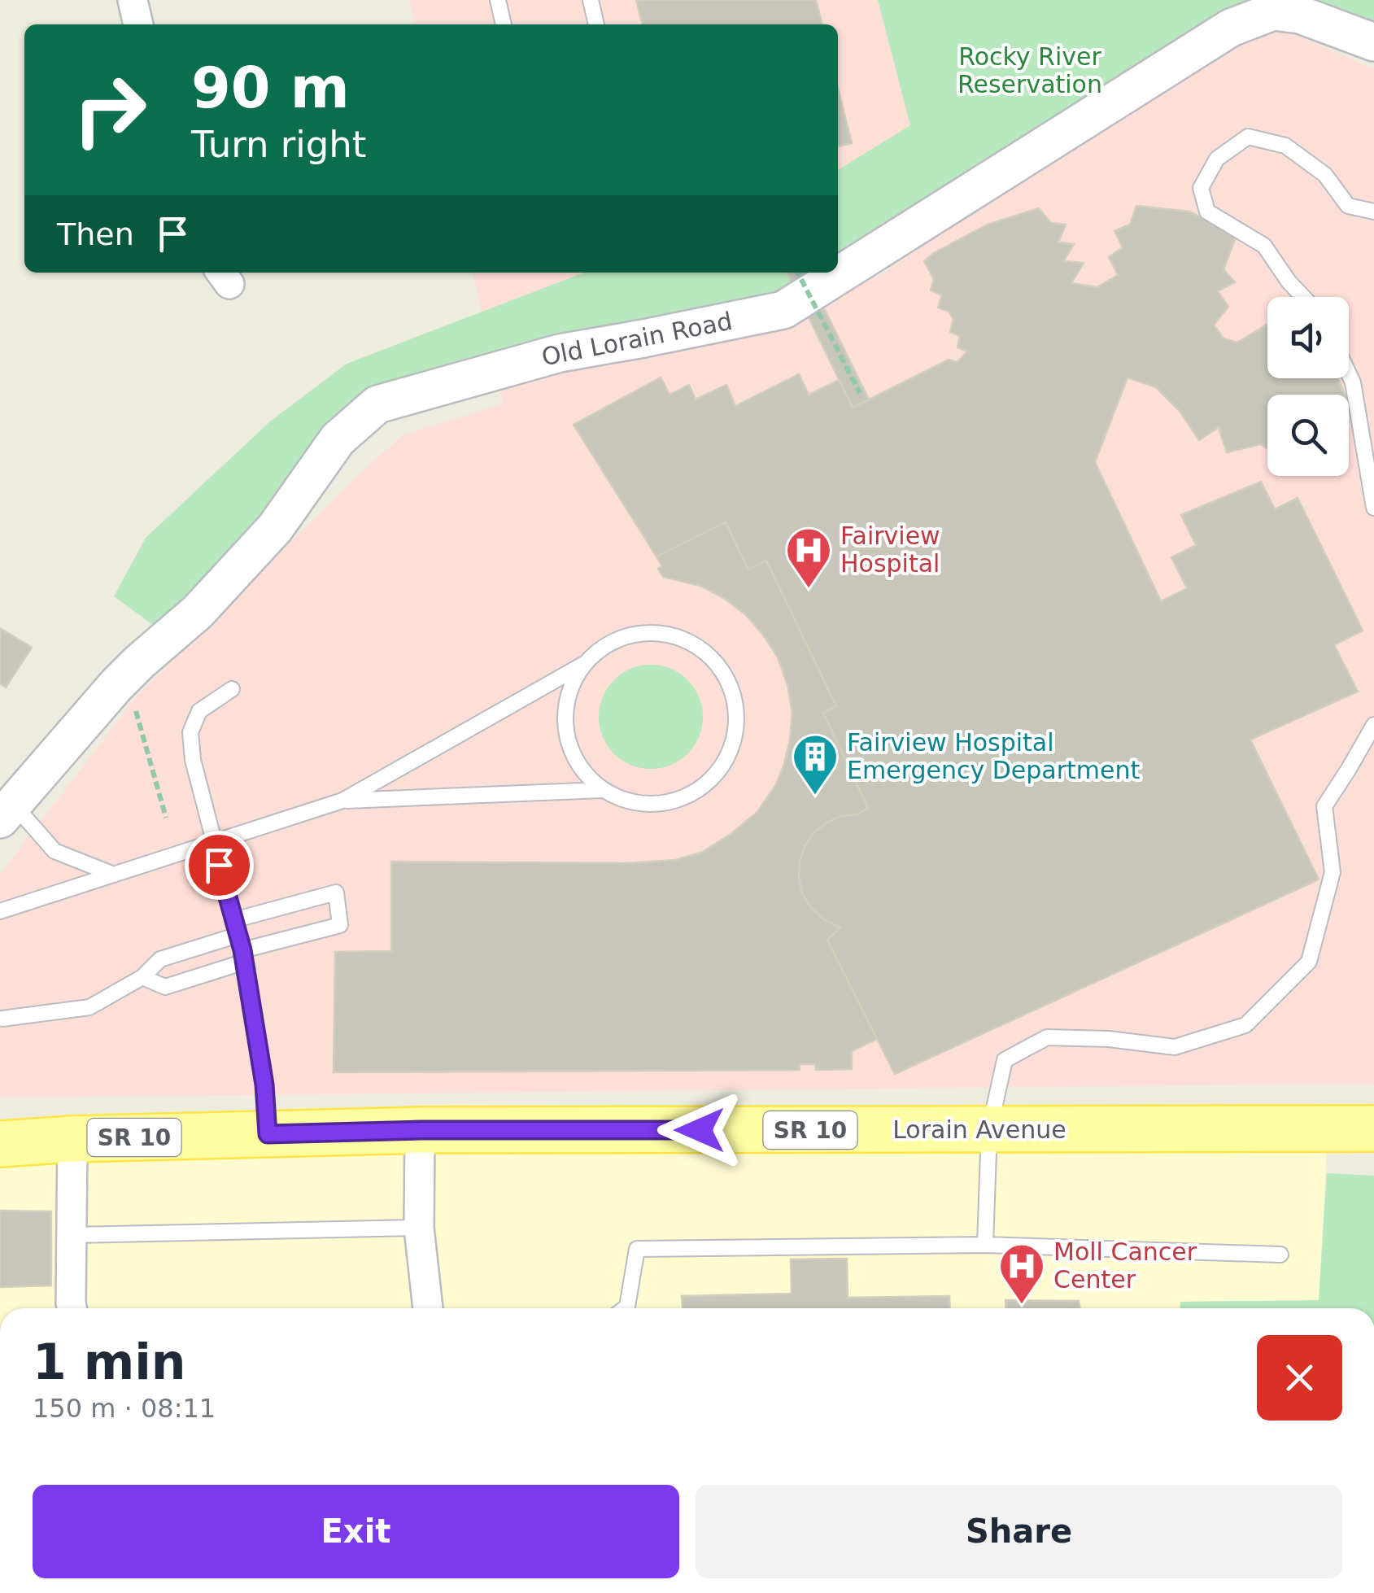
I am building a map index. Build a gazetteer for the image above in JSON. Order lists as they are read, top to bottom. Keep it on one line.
{"streets":{"main road":["SR 10","Lorain Avenue"],"street":["Old Lorain Road"]},"parks":["Rocky River Reservation"],"places":{"hospital":["Fairview Hospital","Moll Cancer Center"],"building":["Fairview Hospital Emergency Department"]},"page":{"turn":["90 m","Turn right"],"then":"Then","heading":["1 min","150 m · 08:11"],"buttons":["Exit","Share"]}}
